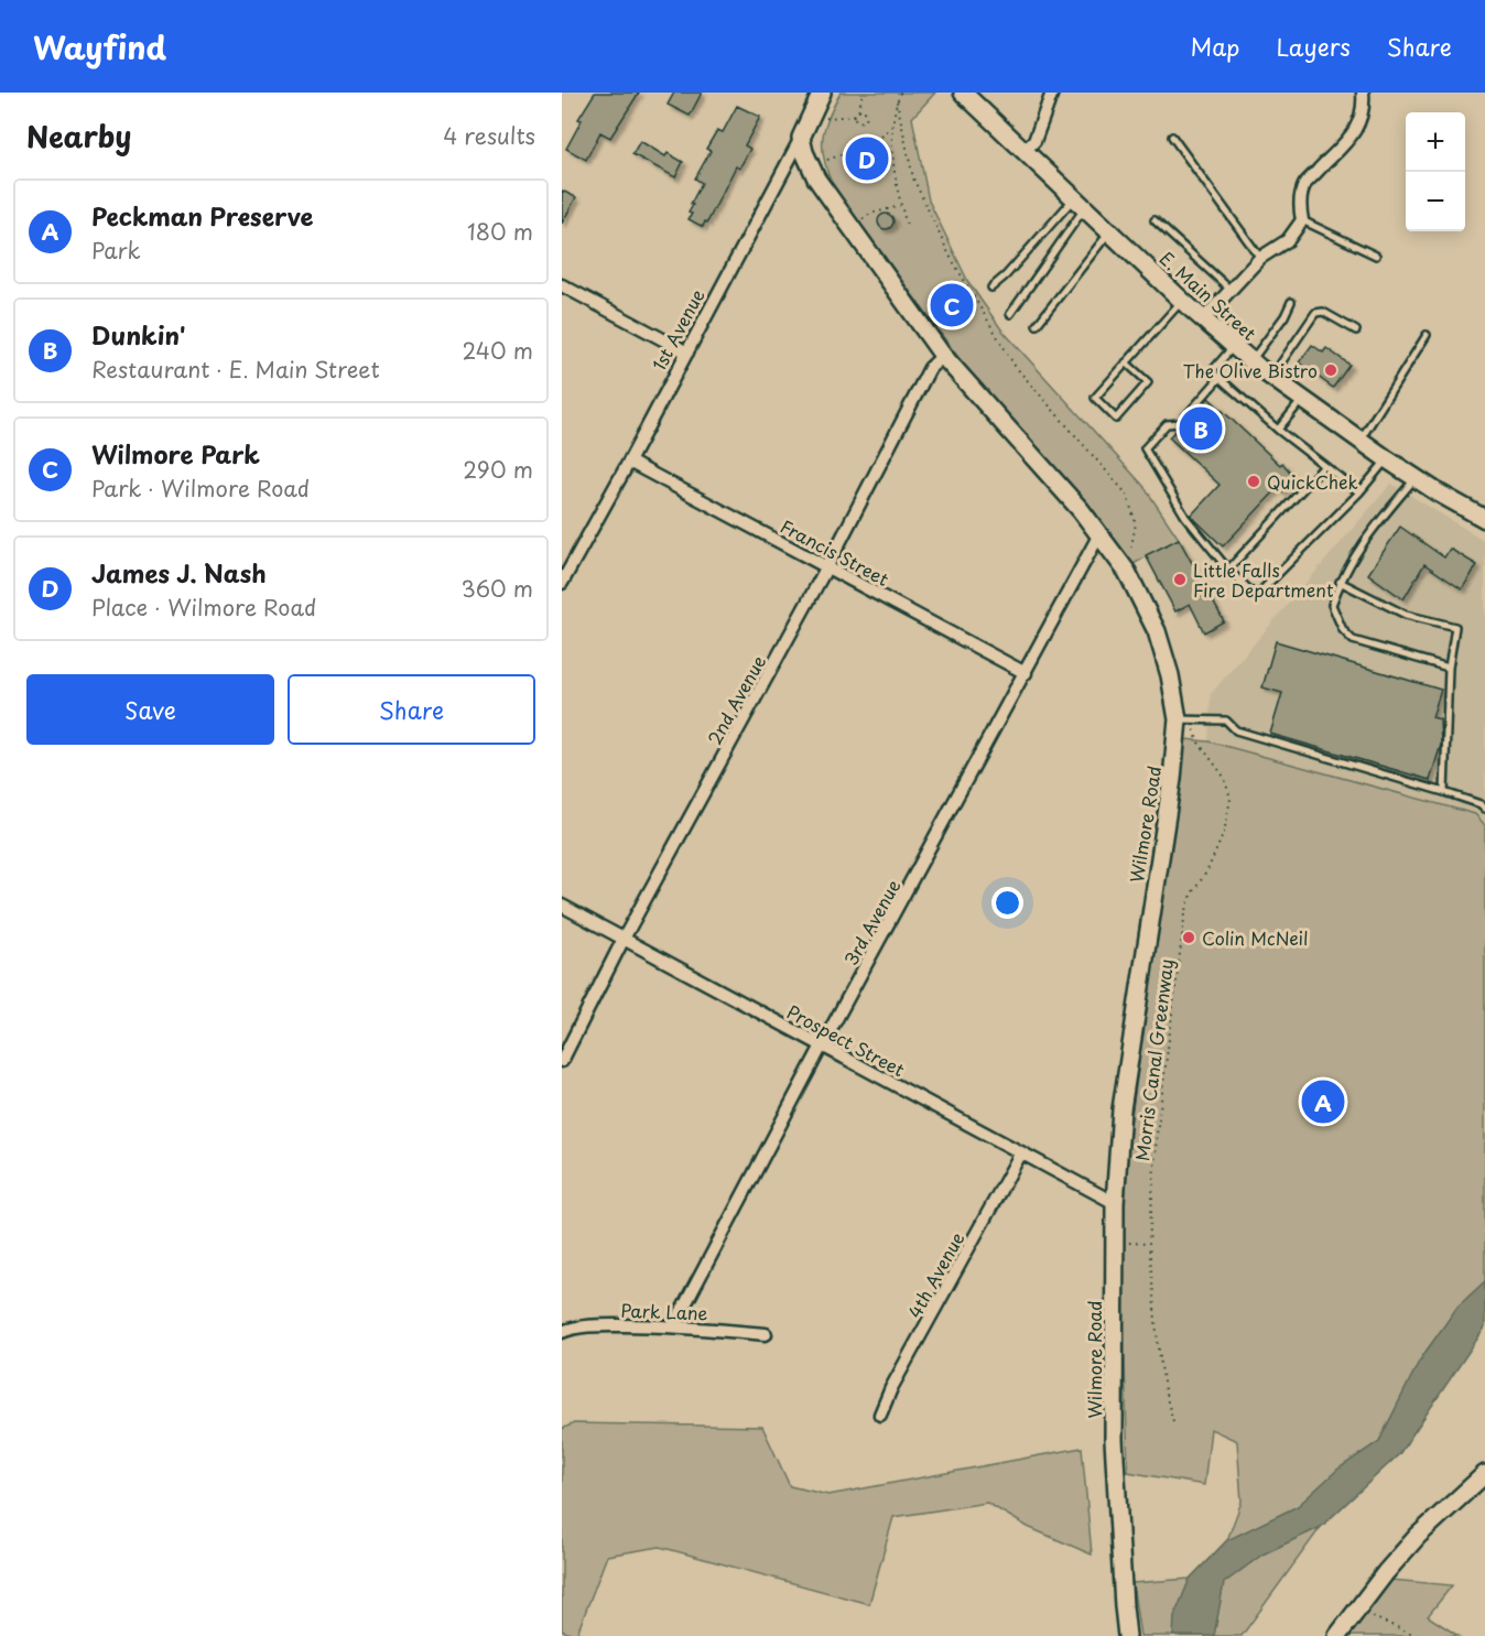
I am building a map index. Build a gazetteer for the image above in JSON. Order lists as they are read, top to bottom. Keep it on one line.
{"streets":{"street":["E. Main Street","1st Avenue","Francis Street","2nd Avenue","Wilmore Road","3rd Avenue","Prospect Street","4th Avenue","Park Lane"],"path":["Morris Canal Greenway"]},"crossings":[["1st Avenue","Francis Street"],["1st Avenue","Wilmore Road"],["Francis Street","2nd Avenue"],["Francis Street","3rd Avenue"],["2nd Avenue","Wilmore Road"],["2nd Avenue","Prospect Street"],["Wilmore Road","3rd Avenue"],["Wilmore Road","Prospect Street"],["Wilmore Road","Morris Canal Greenway"],["3rd Avenue","Prospect Street"],["3rd Avenue","Park Lane"],["Prospect Street","4th Avenue"]],"places":["The Olive Bistro","QuickChek","Little Falls Fire Department","Colin McNeil"],"page":{"header":"Wayfind","nav":["Map","Layers","Share"],"heading":["Nearby","4 results"],"map_buttons":["+","−"],"pins":["D","C","B","A"],"list":[{"mark":"A","name":"Peckman Preserve","note":"Park","value":"180 m"},{"mark":"B","name":"Dunkin'","note":"Restaurant · E. Main Street","value":"240 m"},{"mark":"C","name":"Wilmore Park","note":"Park · Wilmore Road","value":"290 m"},{"mark":"D","name":"James J. Nash","note":"Place · Wilmore Road","value":"360 m"}],"buttons":["Save","Share"]}}
